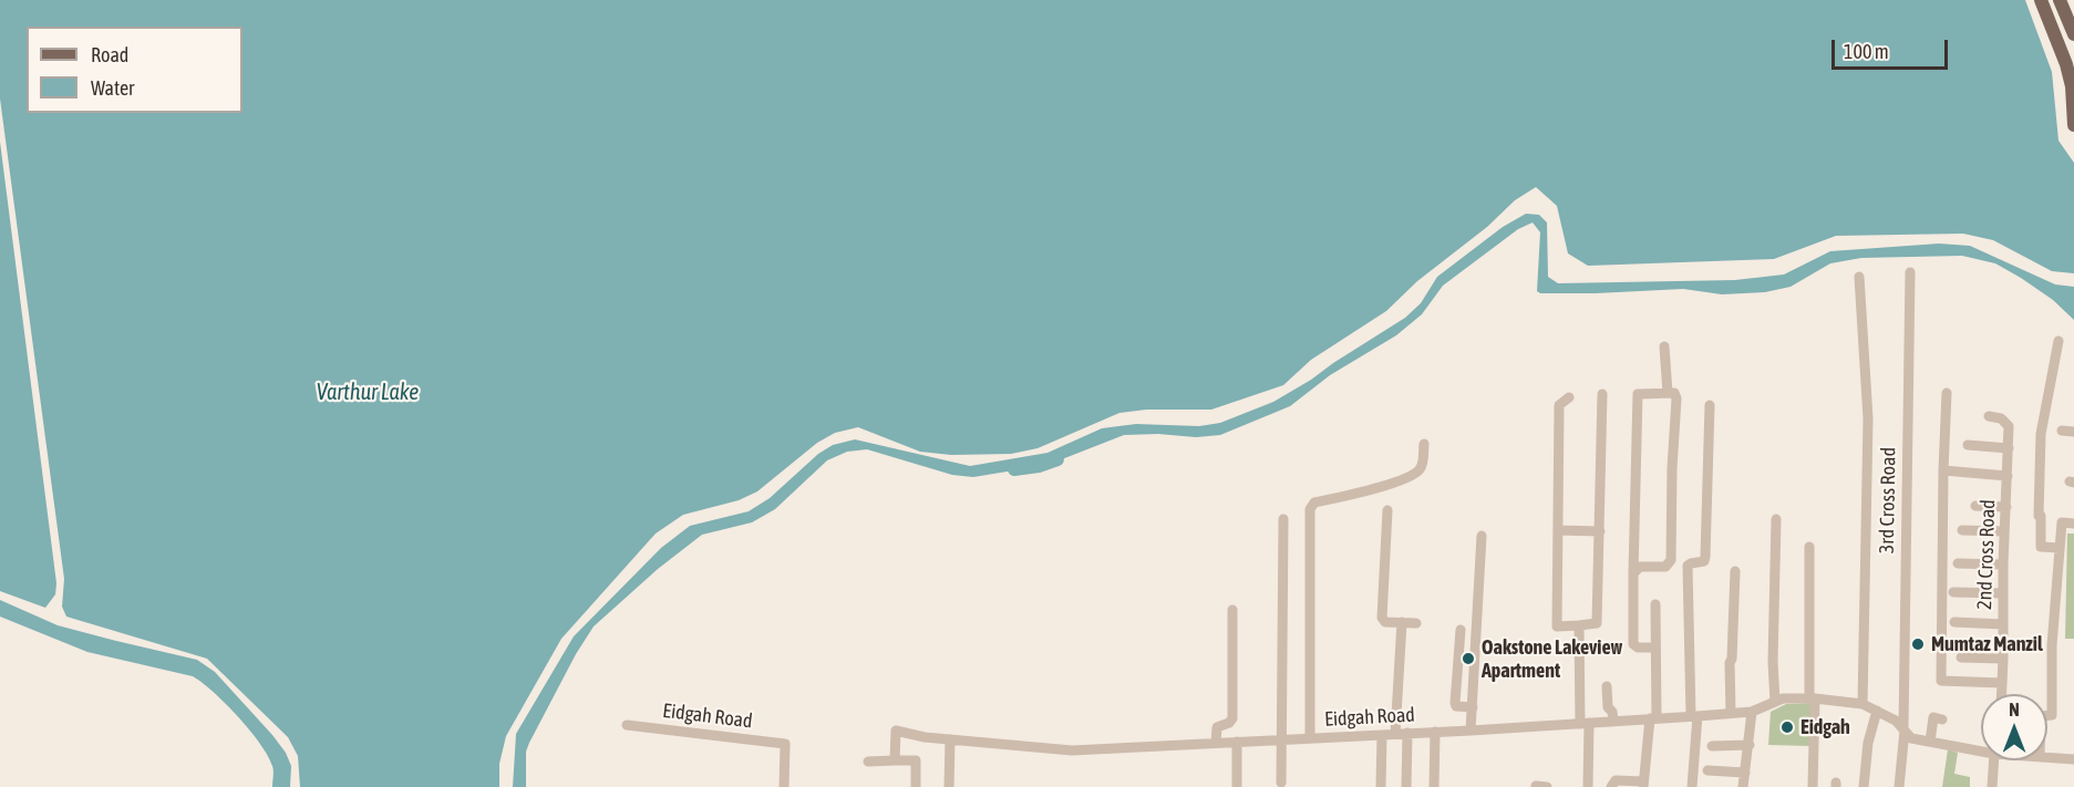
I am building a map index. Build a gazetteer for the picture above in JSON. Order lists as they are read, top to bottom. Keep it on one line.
{"streets":{"street":["3rd Cross Road","2nd Cross Road","Eidgah Road"]},"crossings":[["3rd Cross Road","Eidgah Road"]],"water":["Varthur Lake"],"places":["Mumtaz Manzil","Oakstone Lakeview Apartment","Eidgah"],"legend":["Road","Water"],"scale_bar":"100 m","north":"top"}
